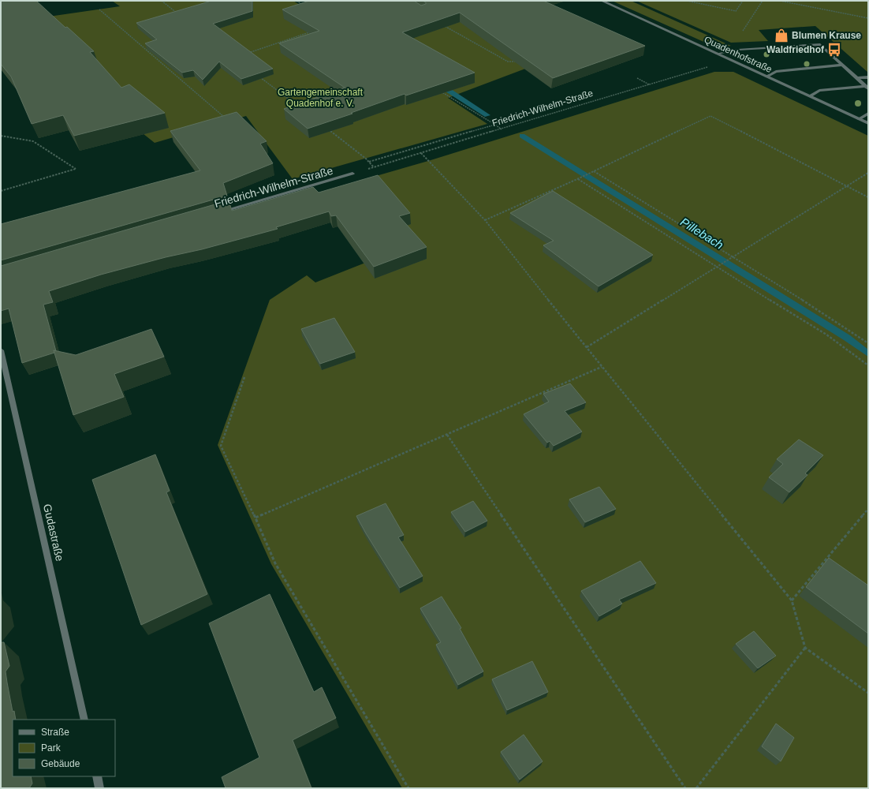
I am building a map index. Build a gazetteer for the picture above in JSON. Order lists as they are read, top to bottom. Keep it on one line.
{"streets":{"street":["Quadenhofstraße","Friedrich-Wilhelm-Straße","Gudastraße"]},"crossings":[["Quadenhofstraße","Friedrich-Wilhelm-Straße"]],"water":["Pillebach"],"parks":["Gartengemeinschaft Quadenhof e. V."],"places":{"shop":["Blumen Krause"],"bus stop":["Waldfriedhof"]},"legend":["Straße","Park","Gebäude"]}
